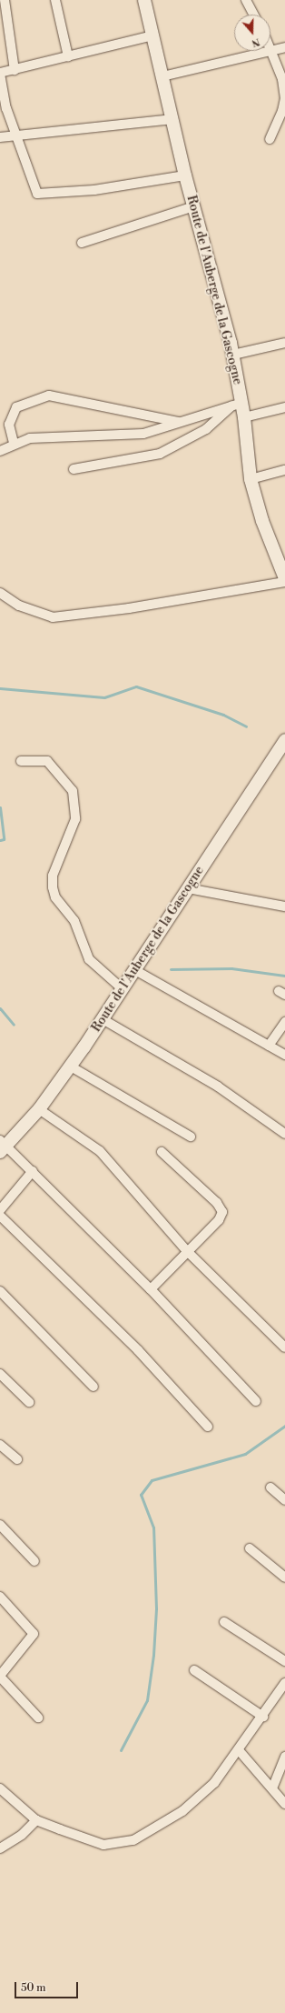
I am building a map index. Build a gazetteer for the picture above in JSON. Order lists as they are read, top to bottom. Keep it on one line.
{"streets":{"street":["Route de l'Auberge de la Gascogne"]},"scale_bar":"50 m","north":"bottom"}
